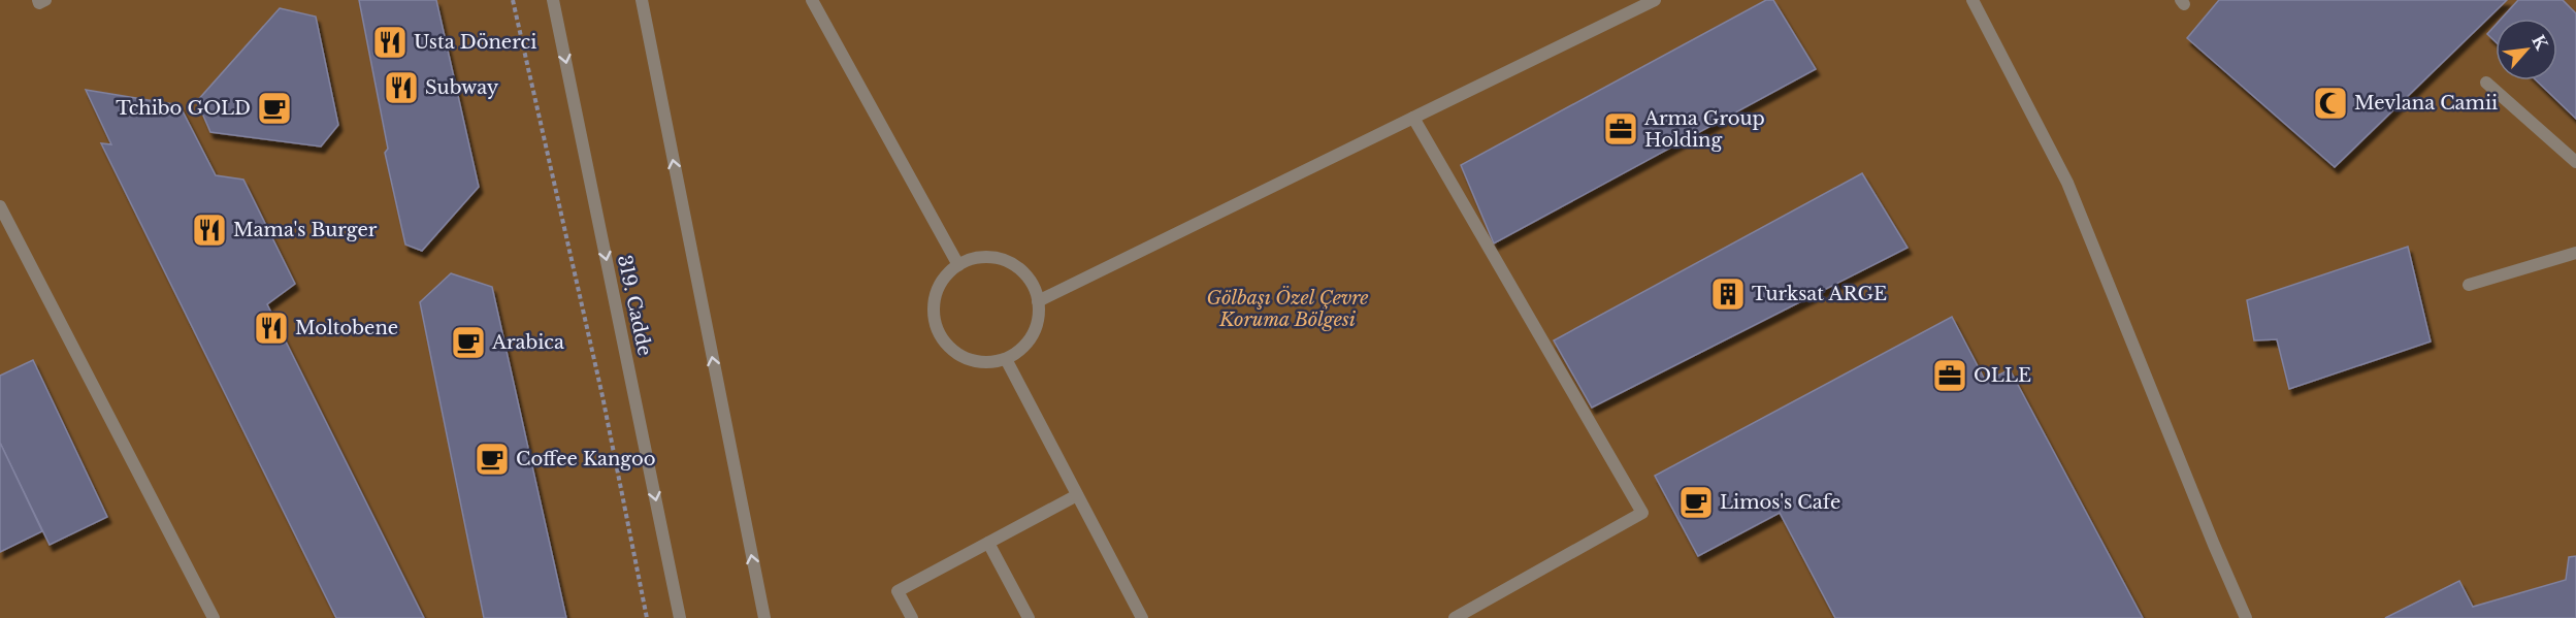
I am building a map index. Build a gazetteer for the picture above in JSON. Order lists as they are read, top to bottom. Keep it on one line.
{"streets":{"street":["319. Cadde"]},"parks":["Gölbaşı Özel Çevre Koruma Bölgesi"],"places":{"restaurant":["Usta Dönerci","Subway","Mama's Burger","Moltobene"],"mosque":["Mevlana Camii"],"cafe":["Tchibo GOLD","Arabica","Coffee Kangoo","Limos's Cafe"],"office":["Arma Group Holding","OLLE"],"building":["Turksat ARGE"]},"north":"top right"}
